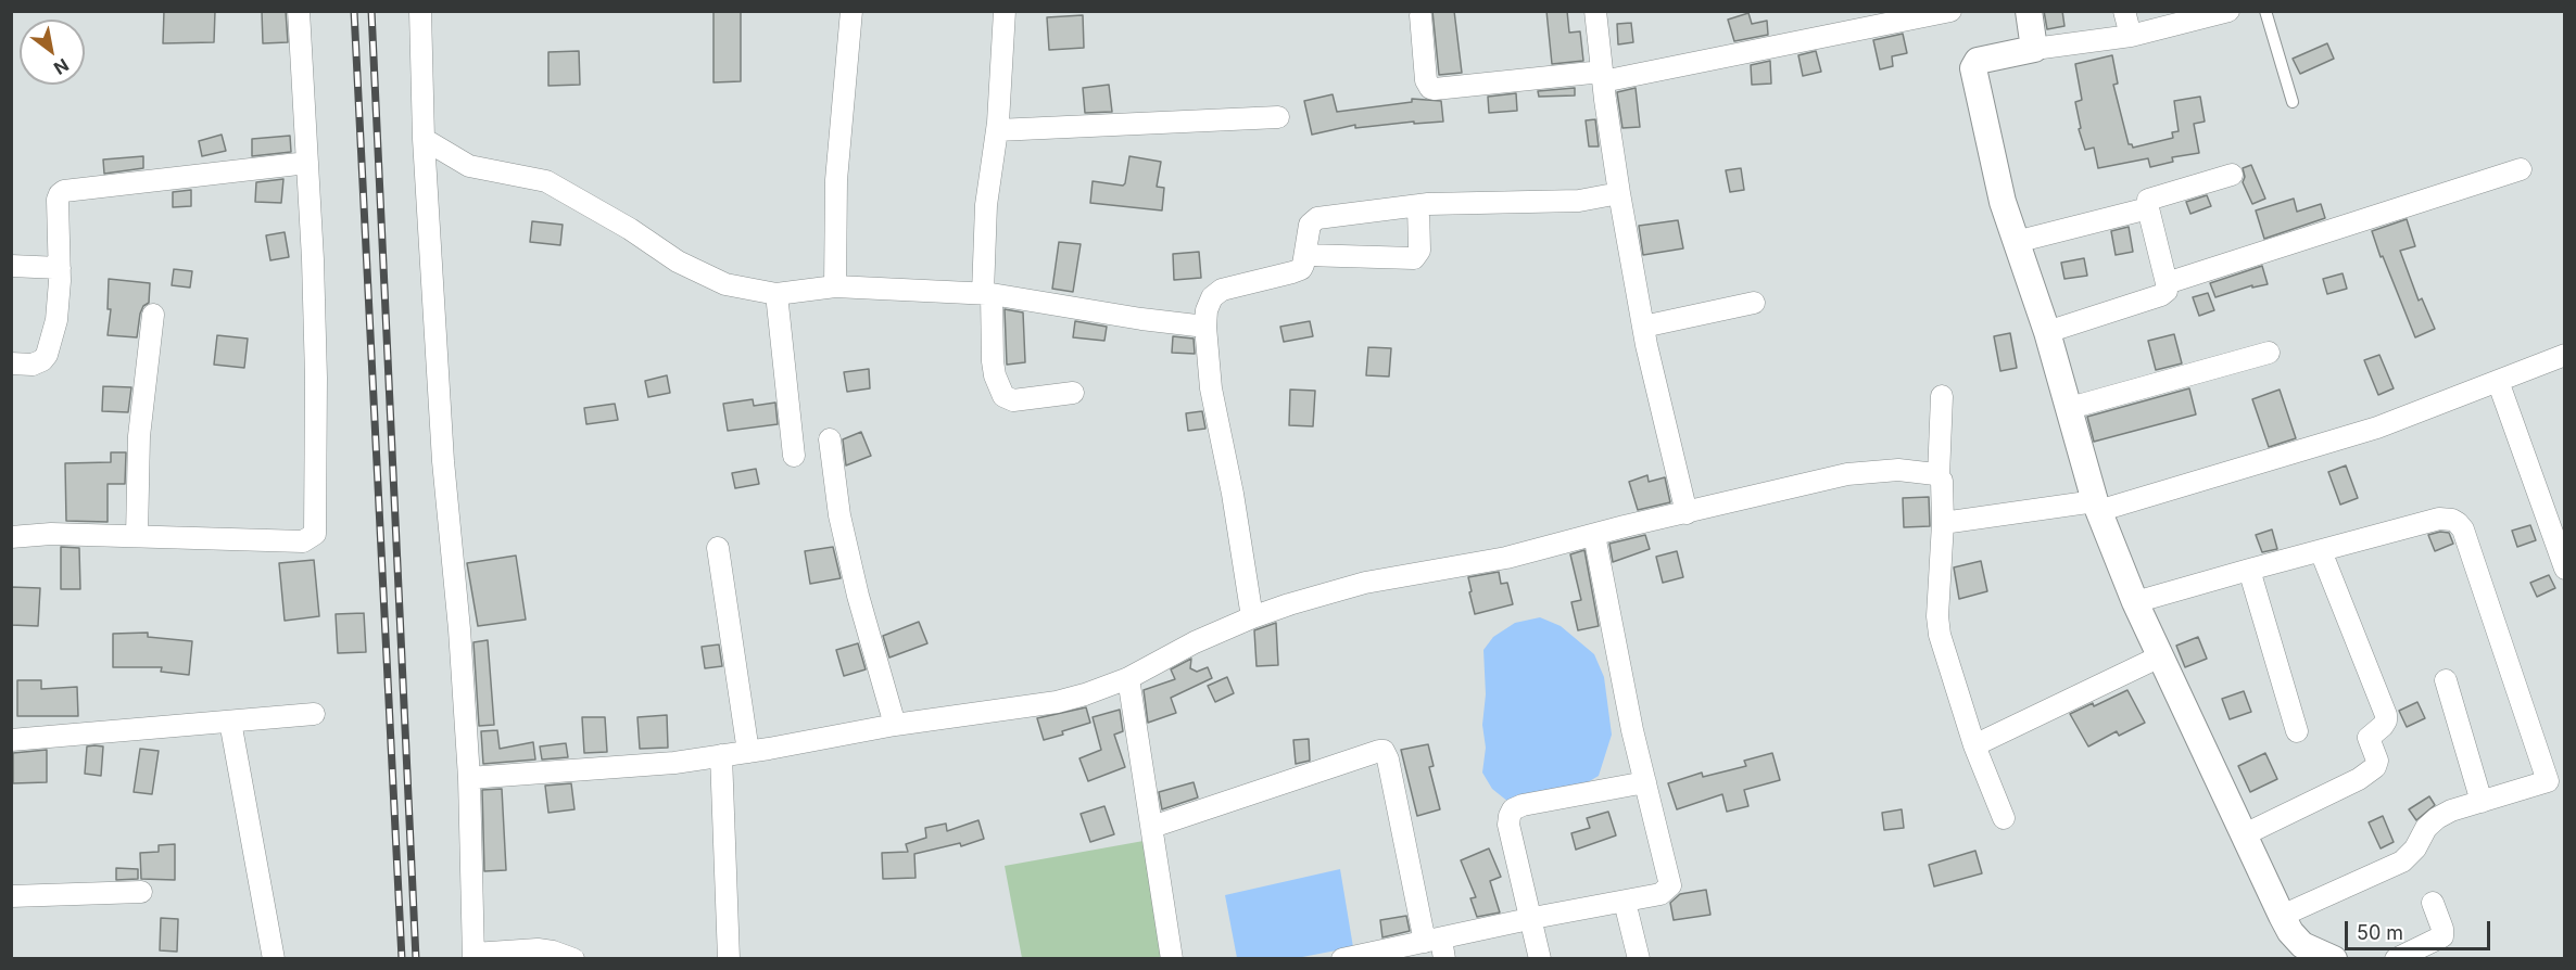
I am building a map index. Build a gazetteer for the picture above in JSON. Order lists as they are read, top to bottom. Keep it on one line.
{"scale_bar":"50 m","north":"bottom right"}
